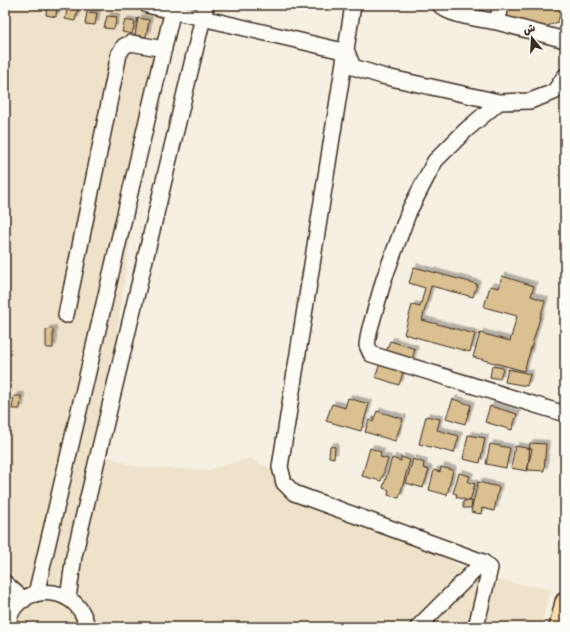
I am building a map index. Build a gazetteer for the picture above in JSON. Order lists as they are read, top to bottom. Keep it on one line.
{"north":"top"}
